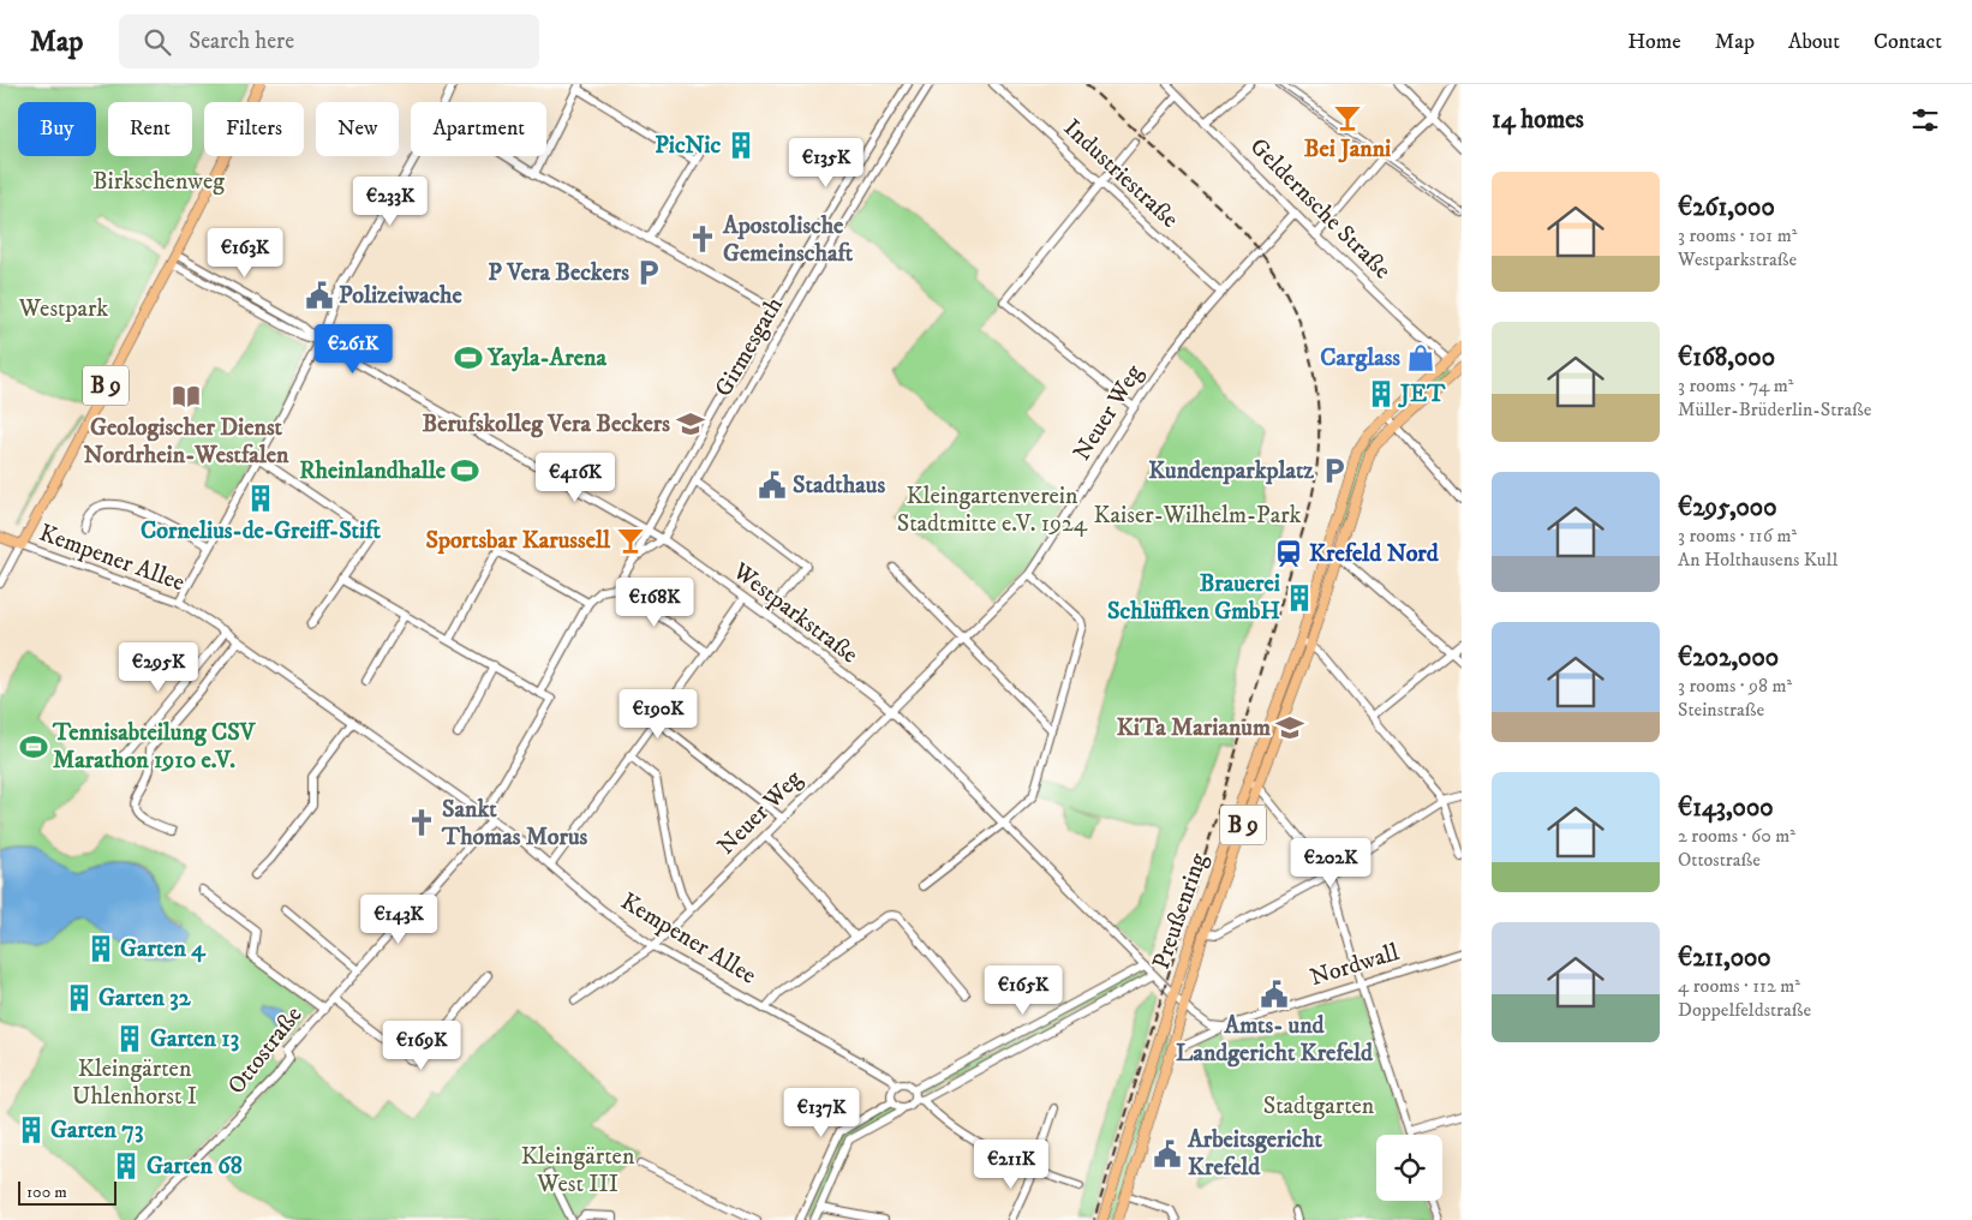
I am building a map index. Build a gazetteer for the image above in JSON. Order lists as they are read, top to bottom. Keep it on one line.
{"streets":{"main road":["B 9","Kempener Allee","Preußenring"],"street":["Industriestraße","Geldernsche Straße","Girmesgath","Neuer Weg","Westparkstraße","Nordwall","Ottostraße"]},"crossings":[["Industriestraße","Neuer Weg"],["Geldernsche Straße","B 9"],["Geldernsche Straße","Neuer Weg"],["Girmesgath","Westparkstraße"],["B 9","Kempener Allee"],["B 9","Westparkstraße"],["B 9","Preußenring"],["Neuer Weg","Kempener Allee"],["Neuer Weg","Westparkstraße"],["Kempener Allee","Ottostraße"],["Westparkstraße","Preußenring"],["Preußenring","Nordwall"]],"parks":["Birkschenweg","Westpark","Kleingartenverein Stadtmitte e.V. 1924","Kaiser-Wilhelm-Park","Kleingärten Uhlenhorst I","Stadtgarten","Kleingärten West III"],"places":{"bar":["Bei Janni","Sportsbar Karussell"],"building":["PicNic","JET","Cornelius-de-Greiff-Stift","Brauerei Schlüffken GmbH","Garten 4","Garten 32","Garten 13","Garten 73","Garten 68"],"church":["Apostolische Gemeinschaft","Sankt Thomas Morus"],"parking":["P Vera Beckers","Kundenparkplatz"],"public building":["Polizeiwache","Stadthaus","Amts- und Landgericht Krefeld","Arbeitsgericht Krefeld"],"sports":["Yayla-Arena","Rheinlandhalle","Tennisabteilung CSV Marathon 1910 e.V."],"shop":["Carglass"],"library":["Geologischer Dienst Nordrhein-Westfalen"],"school or university":["Berufskolleg Vera Beckers","KiTa Marianum"],"station":["Krefeld Nord"]},"scale_bar":"100 m","page":{"header":"Map","search":"Search here","nav":["Home","Map","About","Contact"],"heading":"14 homes","chip":["Buy","Rent","Filters","New","Apartment"],"price":["€135K","€233K","€163K","€261K","€416K","€168K","€295K","€190K","€202K","€143K","€165K","€169K","€137K","€211K"],"list":[{"name":"€261,000","note":"3 rooms · 101 m² · Westparkstraße"},{"name":"€168,000","note":"3 rooms · 74 m² · Müller-Brüderlin-Straße"},{"name":"€295,000","note":"3 rooms · 116 m² · An Holthausens Kull"},{"name":"€202,000","note":"3 rooms · 98 m² · Steinstraße"},{"name":"€143,000","note":"2 rooms · 60 m² · Ottostraße"},{"name":"€211,000","note":"4 rooms · 112 m² · Doppelfeldstraße"}],"scale":"100 m"}}
